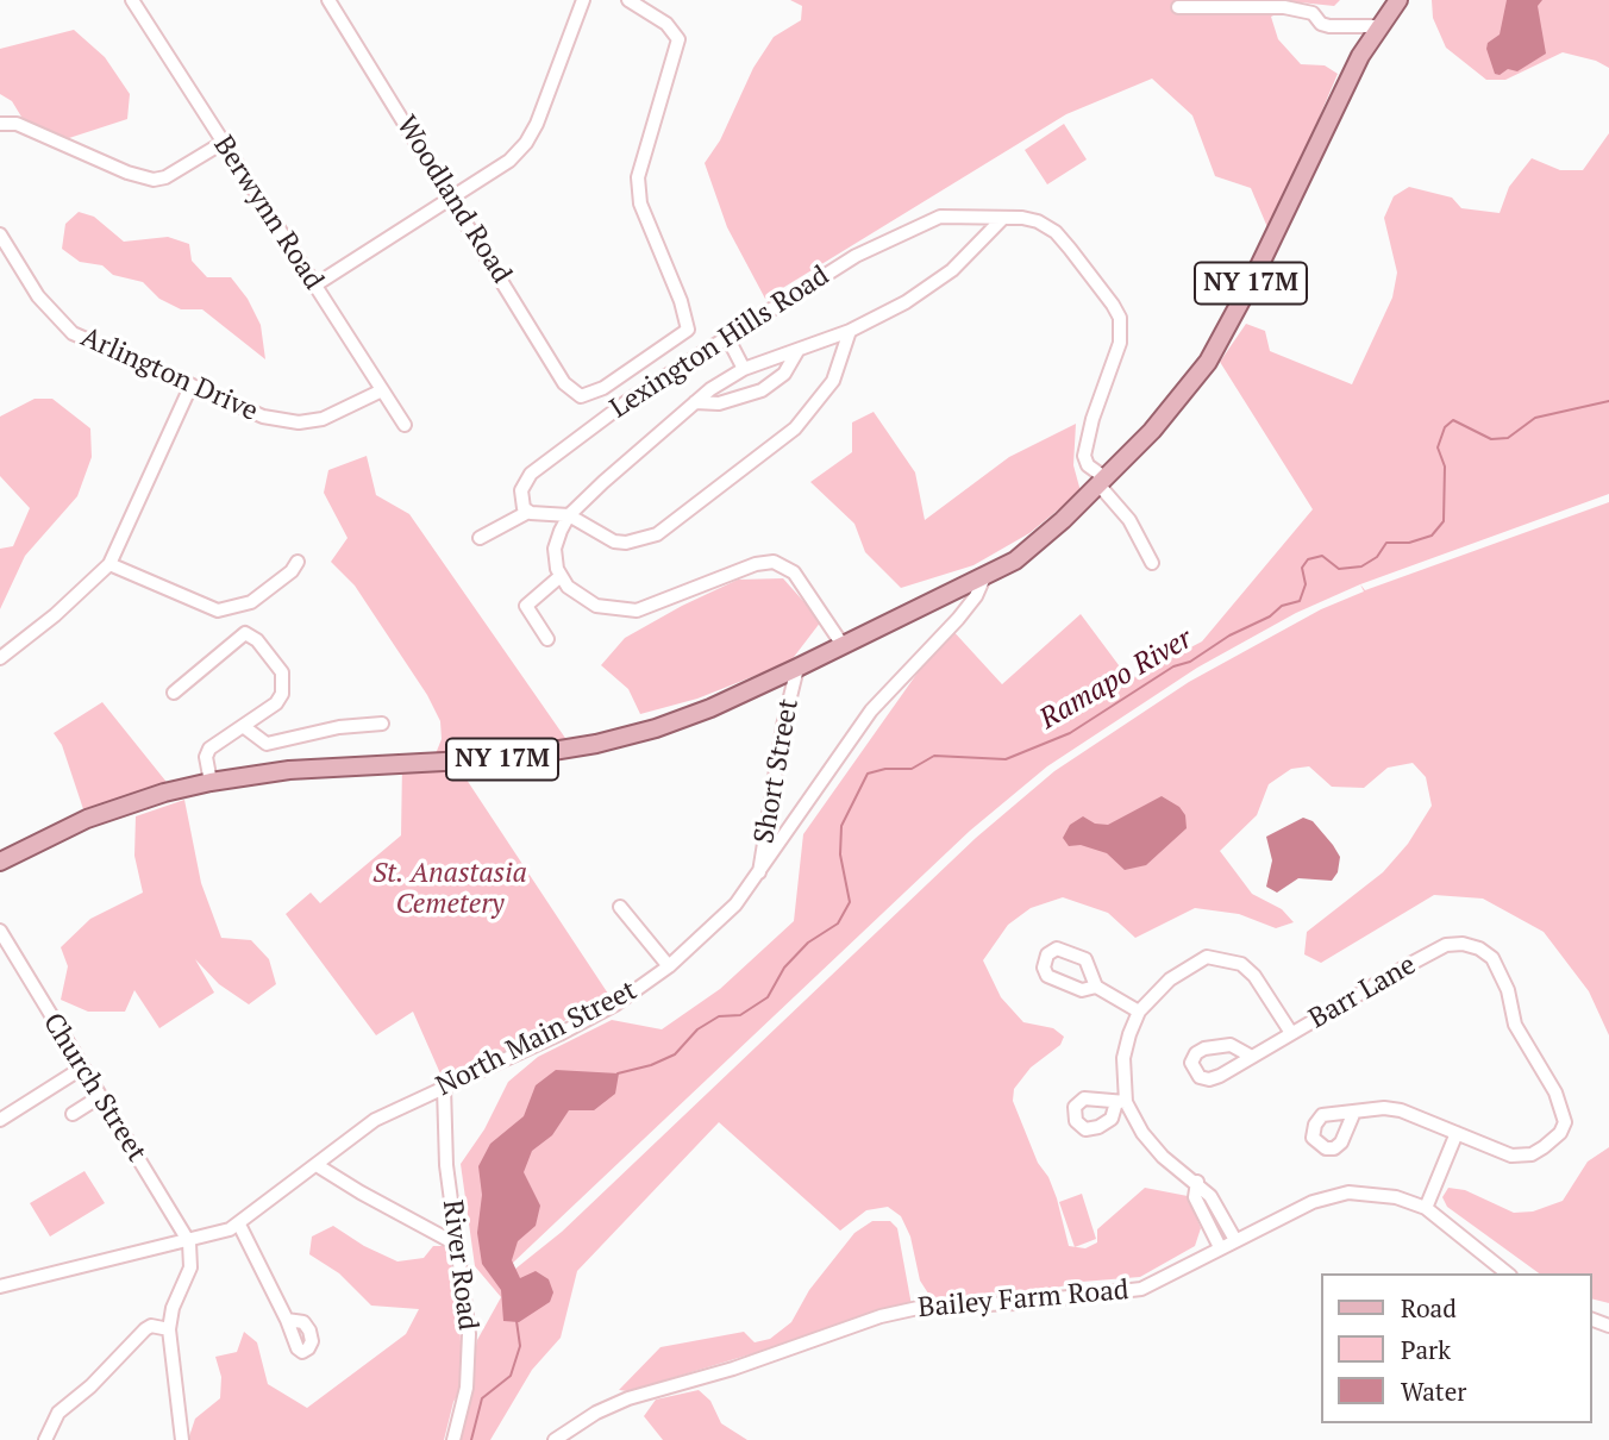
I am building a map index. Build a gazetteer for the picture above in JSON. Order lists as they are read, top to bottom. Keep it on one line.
{"streets":{"main road":["NY 17M"],"street":["Woodland Road","Berwynn Road","Lexington Hills Road","Arlington Drive","Short Street","Barr Lane","North Main Street","Church Street","River Road","Bailey Farm Road"]},"crossings":[["Berwynn Road","Arlington Drive"],["NY 17M","Lexington Hills Road"],["NY 17M","Short Street"],["NY 17M","North Main Street"],["Short Street","North Main Street"],["Barr Lane","Bailey Farm Road"],["North Main Street","Church Street"],["North Main Street","River Road"]],"water":["Ramapo River"],"parks":["St. Anastasia Cemetery"],"legend":["Road","Park","Water"]}
